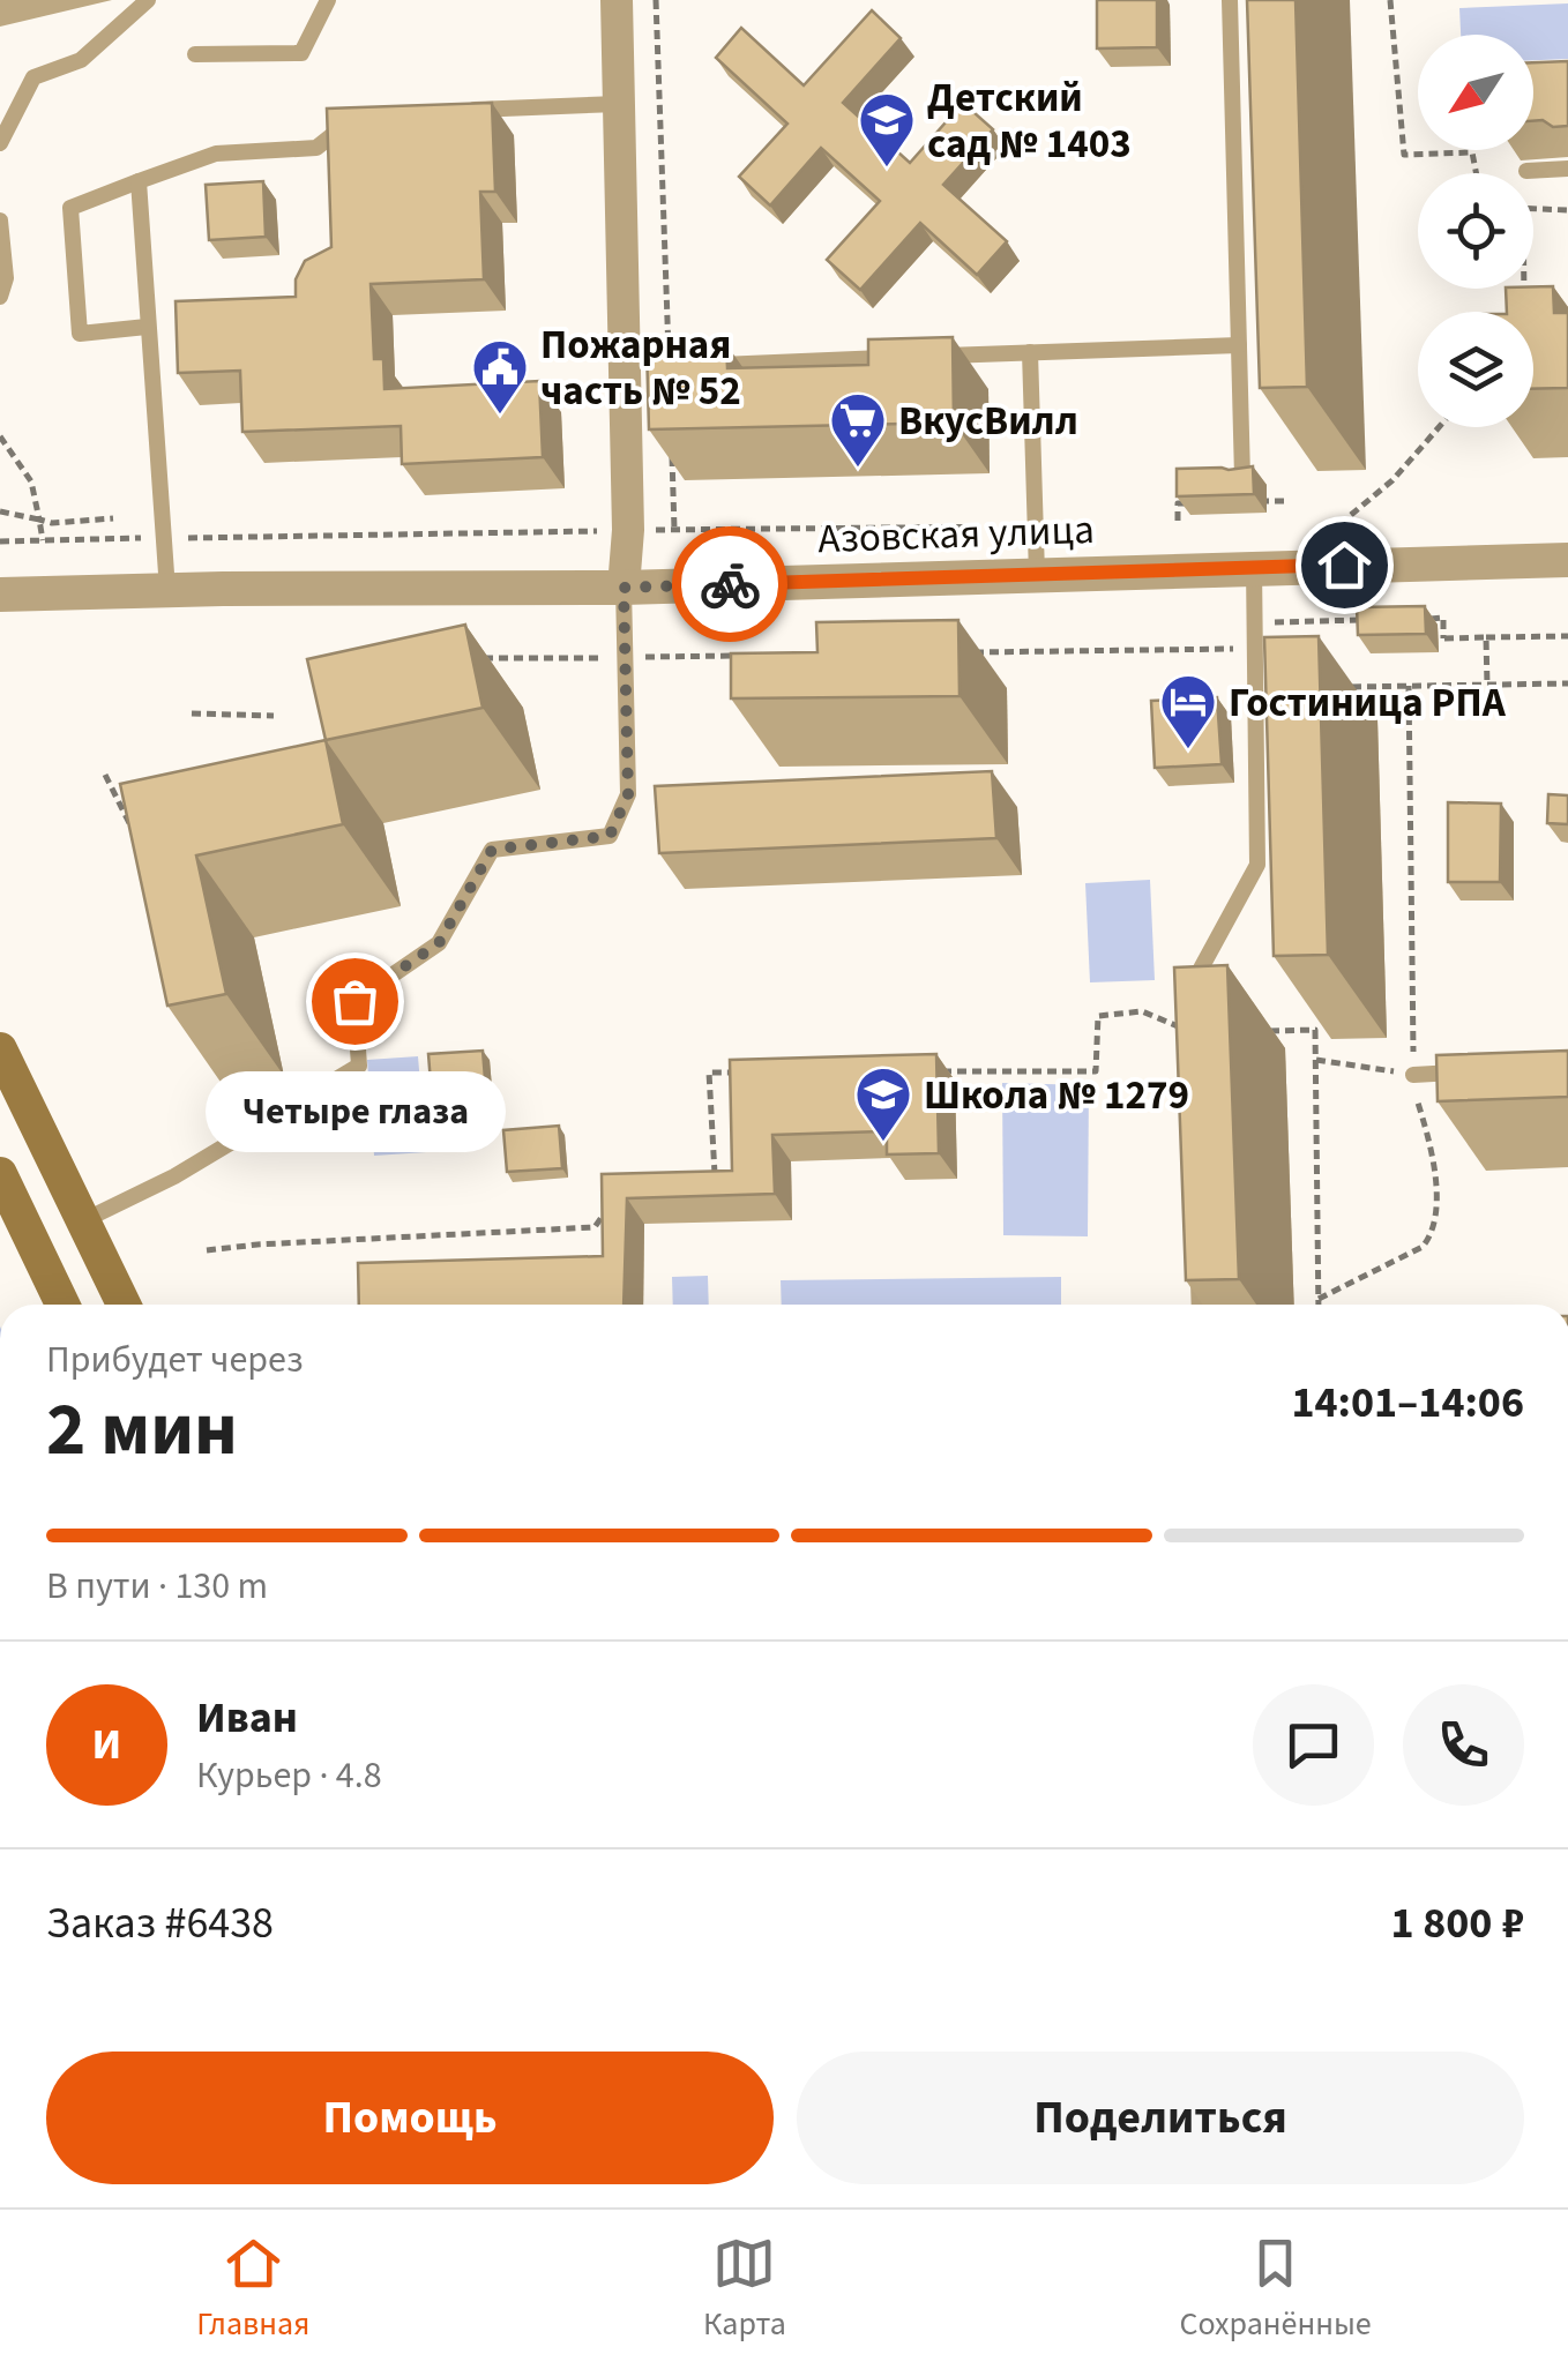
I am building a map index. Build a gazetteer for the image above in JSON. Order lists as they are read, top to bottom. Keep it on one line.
{"streets":{"street":["Азовская улица"]},"places":{"school or university":["Детский сад № 1403","Школа № 1279"],"public building":["Пожарная часть № 52"],"supermarket":["ВкусВилл"],"hotel":["Гостиница РПА"],"other":["Четыре глаза"]},"north":"bottom left","page":{"bubble":"Четыре глаза","heading":["2 мин","Прибудет через","14:01–14:06"],"panel":["Иван","Курьер · 4.8","Заказ #6438","1 800 ₽"],"bar":"В пути · 130 m","round":"И","buttons":["Помощь","Поделиться"],"tabs":["Главная","Карта","Сохранённые"]}}
